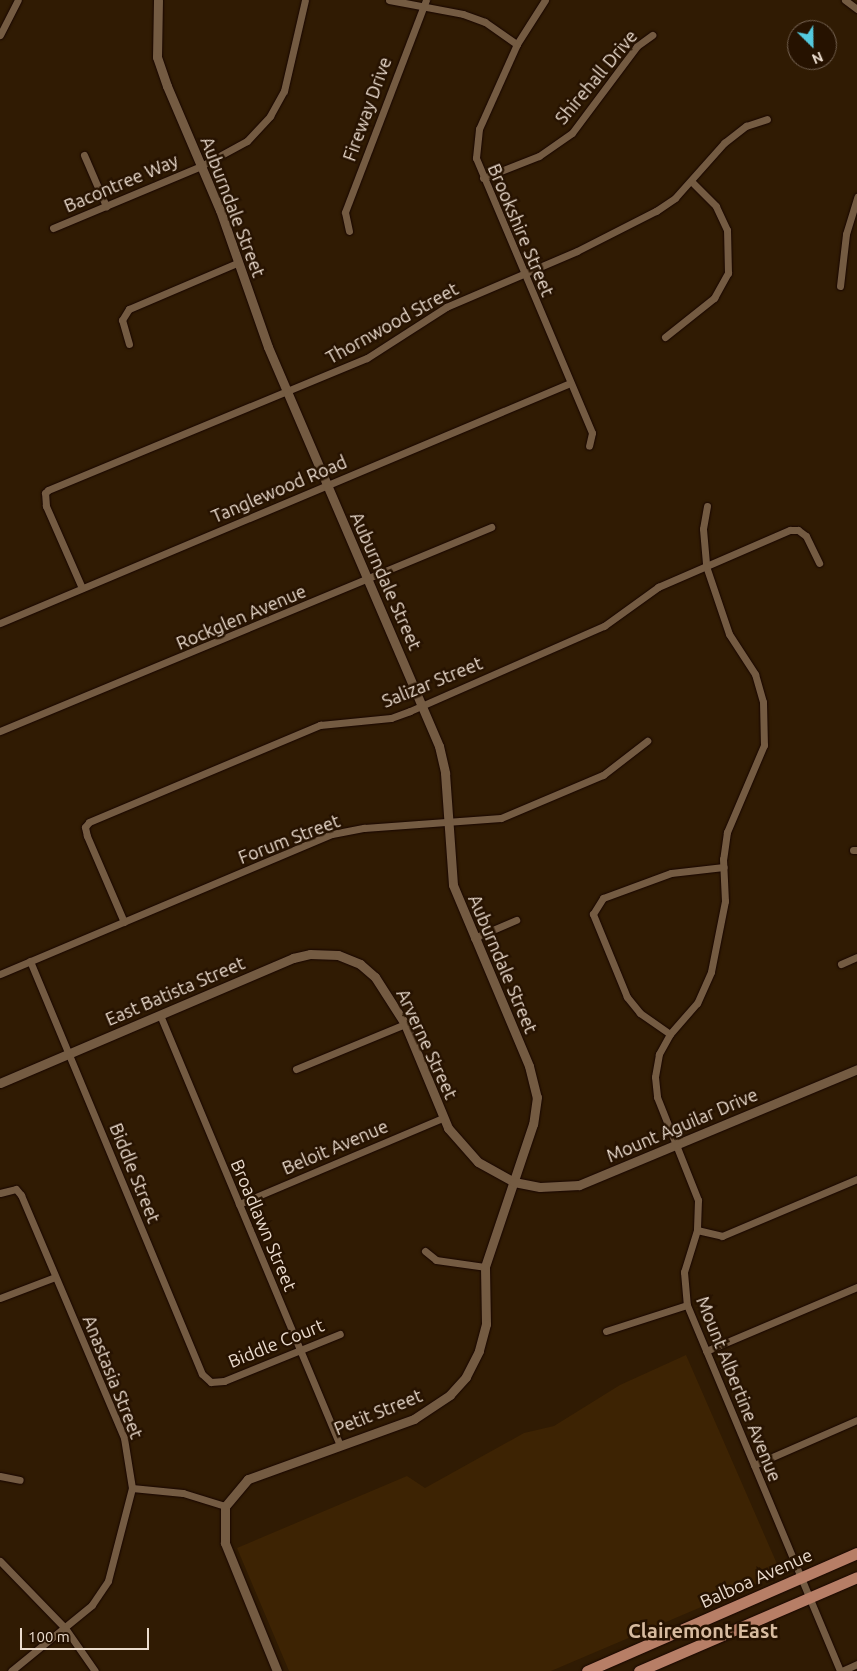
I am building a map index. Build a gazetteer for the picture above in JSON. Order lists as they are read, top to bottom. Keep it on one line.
{"streets":{"main road":["Balboa Avenue"],"street":["Shirehall Drive","Fireway Drive","Bacontree Way","Auburndale Street","Brookshire Street","Thornwood Street","Tanglewood Road","Rockglen Avenue","Salizar Street","Forum Street","East Batista Street","Arverne Street","Mount Aguilar Drive","Beloit Avenue","Biddle Street","Broadlawn Street","Biddle Court","Anastasia Street","Mount Albertine Avenue","Petit Street"]},"crossings":[["Shirehall Drive","Brookshire Street"],["Bacontree Way","Auburndale Street"],["Auburndale Street","Thornwood Street"],["Auburndale Street","Tanglewood Road"],["Auburndale Street","Rockglen Avenue"],["Auburndale Street","Salizar Street"],["Auburndale Street","Forum Street"],["Auburndale Street","Arverne Street"],["Auburndale Street","Mount Aguilar Drive"],["Auburndale Street","Petit Street"],["Brookshire Street","Thornwood Street"],["Brookshire Street","Tanglewood Road"],["Thornwood Street","Tanglewood Road"],["Salizar Street","Forum Street"],["Salizar Street","Mount Albertine Avenue"],["Forum Street","Biddle Street"],["East Batista Street","Arverne Street"],["East Batista Street","Biddle Street"],["East Batista Street","Broadlawn Street"],["Arverne Street","Mount Aguilar Drive"],["Arverne Street","Beloit Avenue"],["Arverne Street","Petit Street"],["Mount Aguilar Drive","Mount Albertine Avenue"],["Mount Aguilar Drive","Petit Street"],["Beloit Avenue","Broadlawn Street"],["Biddle Street","Biddle Court"],["Broadlawn Street","Biddle Court"],["Broadlawn Street","Petit Street"],["Mount Albertine Avenue","Balboa Avenue"]],"districts":["Clairemont East"],"scale_bar":"100 m","north":"bottom right"}
